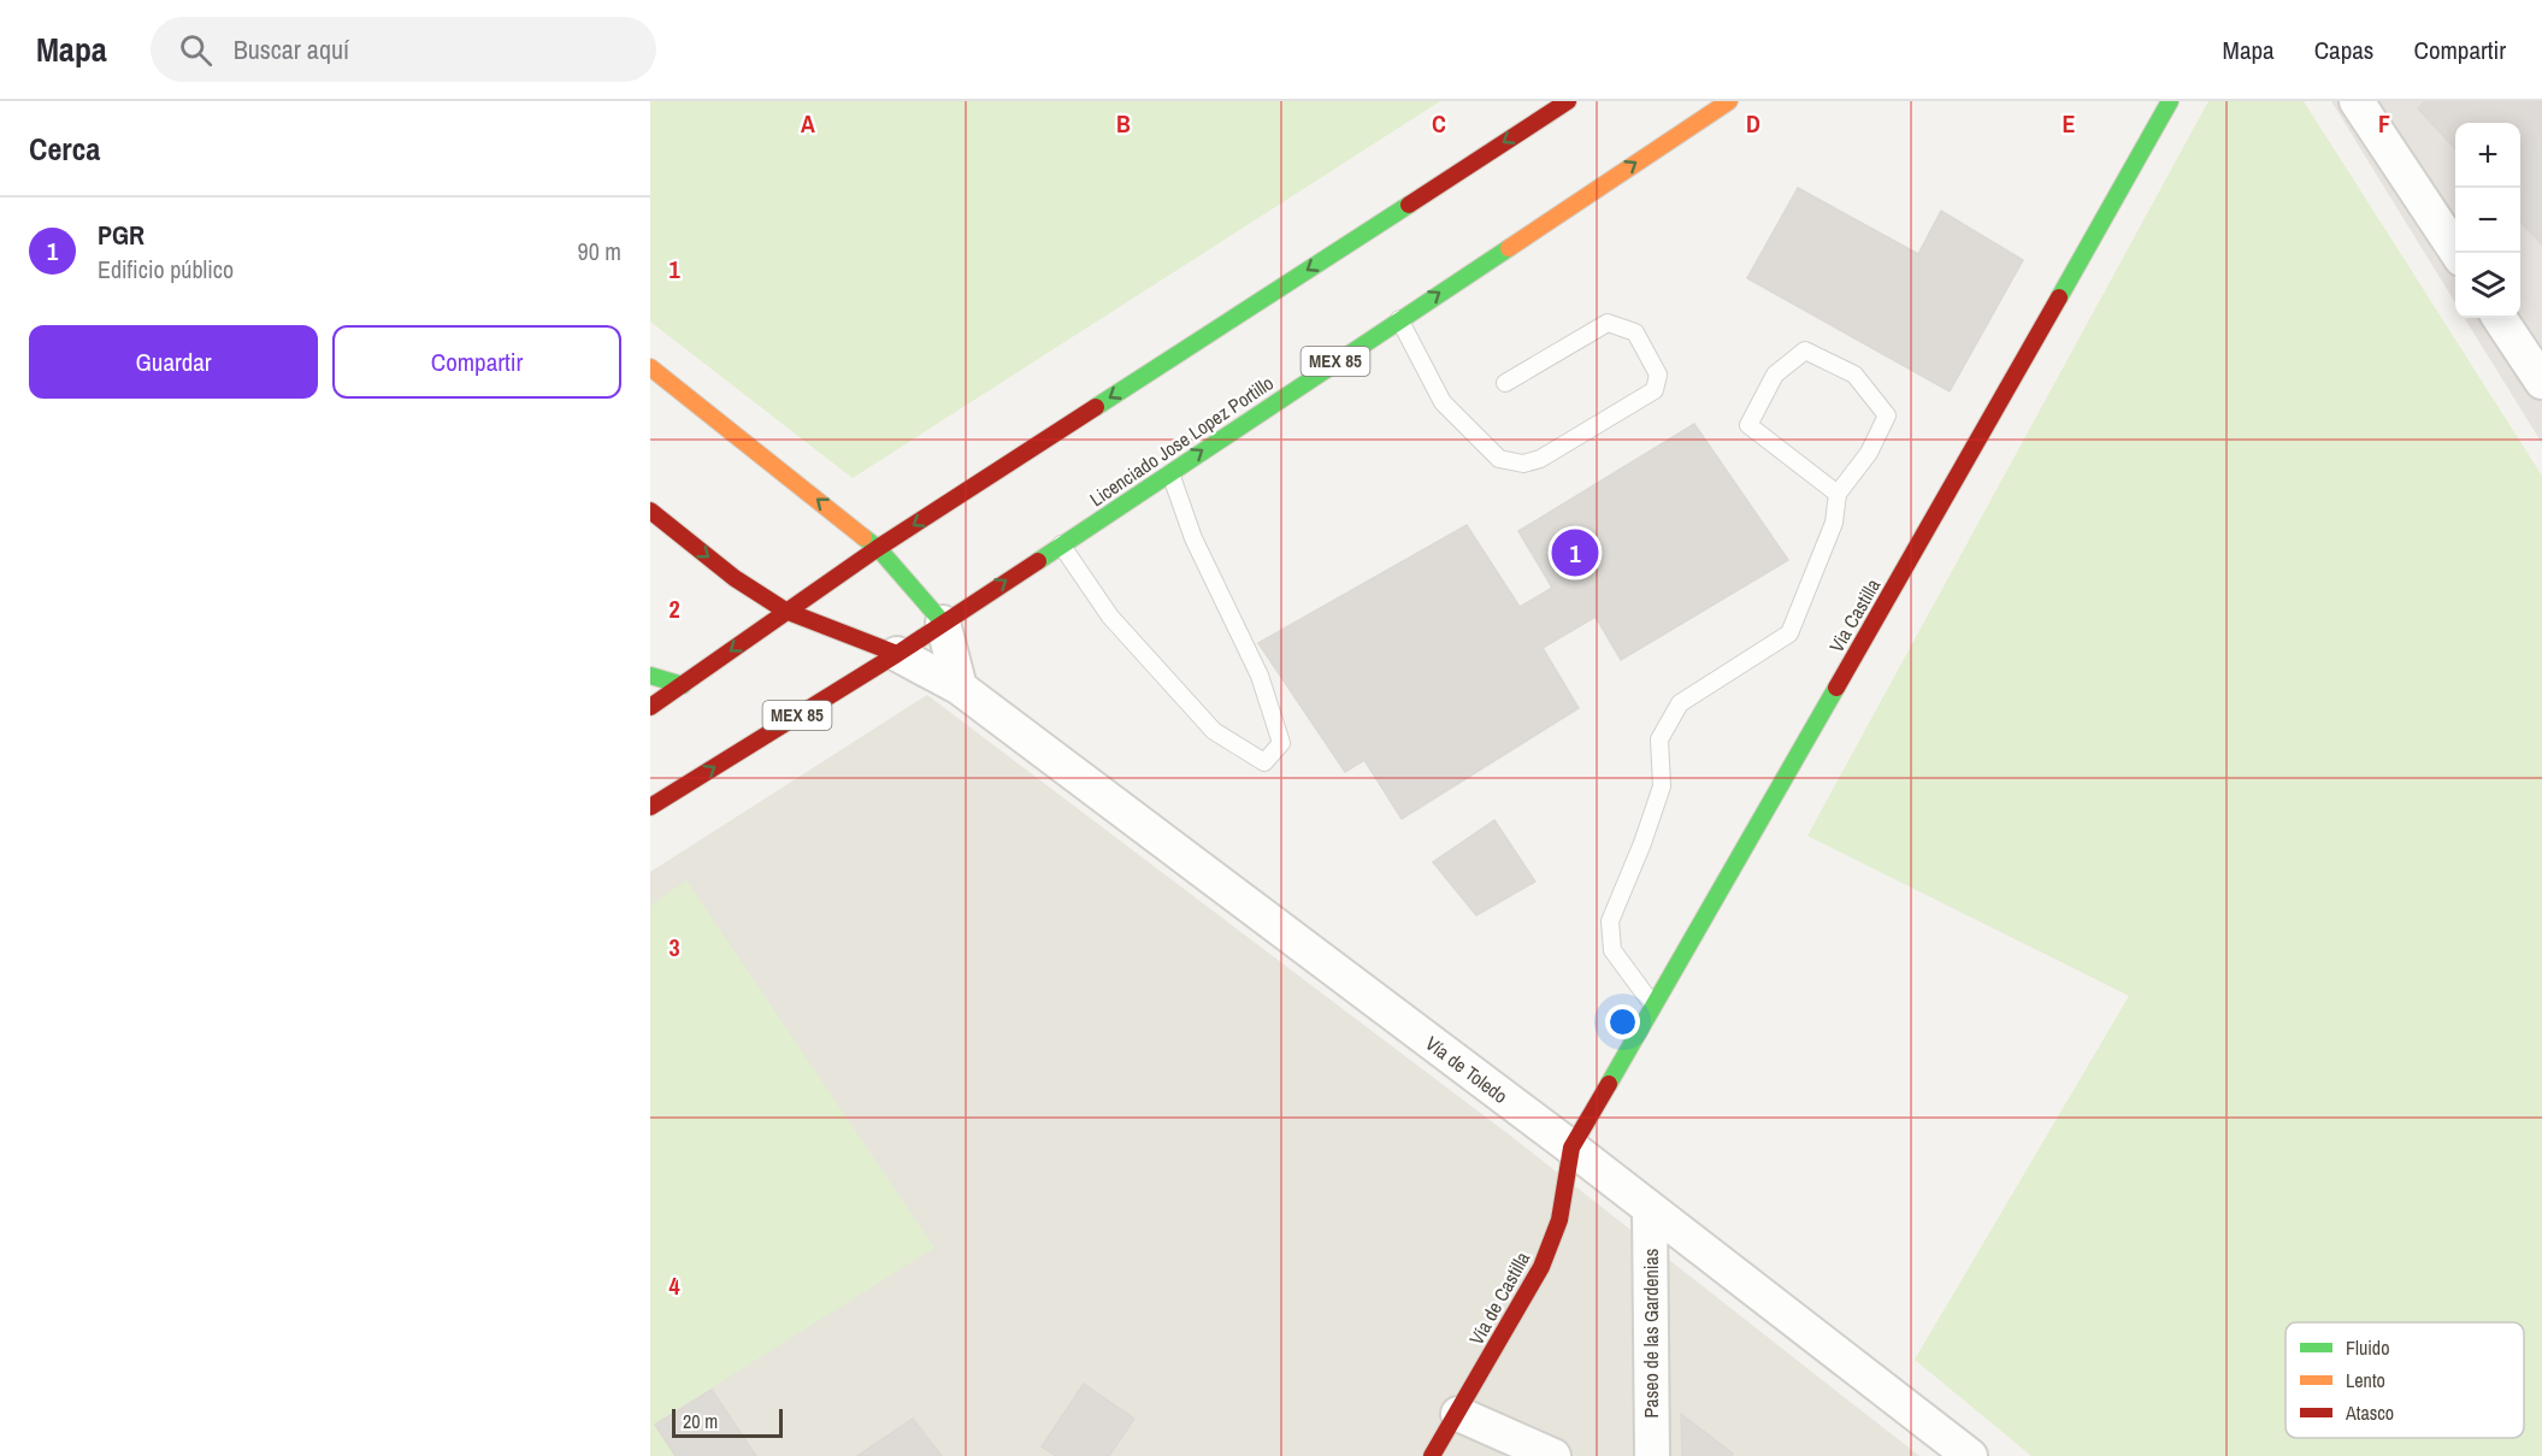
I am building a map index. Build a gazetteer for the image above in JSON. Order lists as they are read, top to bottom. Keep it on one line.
{"streets":{"main road":["MEX 85","Licenciado Jose Lopez Portillo","Via Castilla","Vía de Castilla"],"street":["Vía de Toledo","Paseo de las Gardenias"]},"crossings":[["Licenciado Jose Lopez Portillo","Vía de Toledo"],["Via Castilla","Vía de Toledo"],["Via Castilla","Vía de Castilla"],["Vía de Toledo","Vía de Castilla"],["Vía de Toledo","Paseo de las Gardenias"]],"legend":["Fluido","Lento","Atasco"],"scale_bar":"20 m","page":{"header":"Mapa","search":"Buscar aquí","nav":["Mapa","Capas","Compartir"],"heading":"Cerca","map_buttons":["+","−"],"list":[{"mark":"1","name":"PGR","note":"Edificio público","value":"90 m"}],"buttons":["Guardar","Compartir"],"pins":"1","scale":"20 m"},"grid":{"columns":["A","B","C","D","E","F"],"rows":["1","2","3","4"]}}
